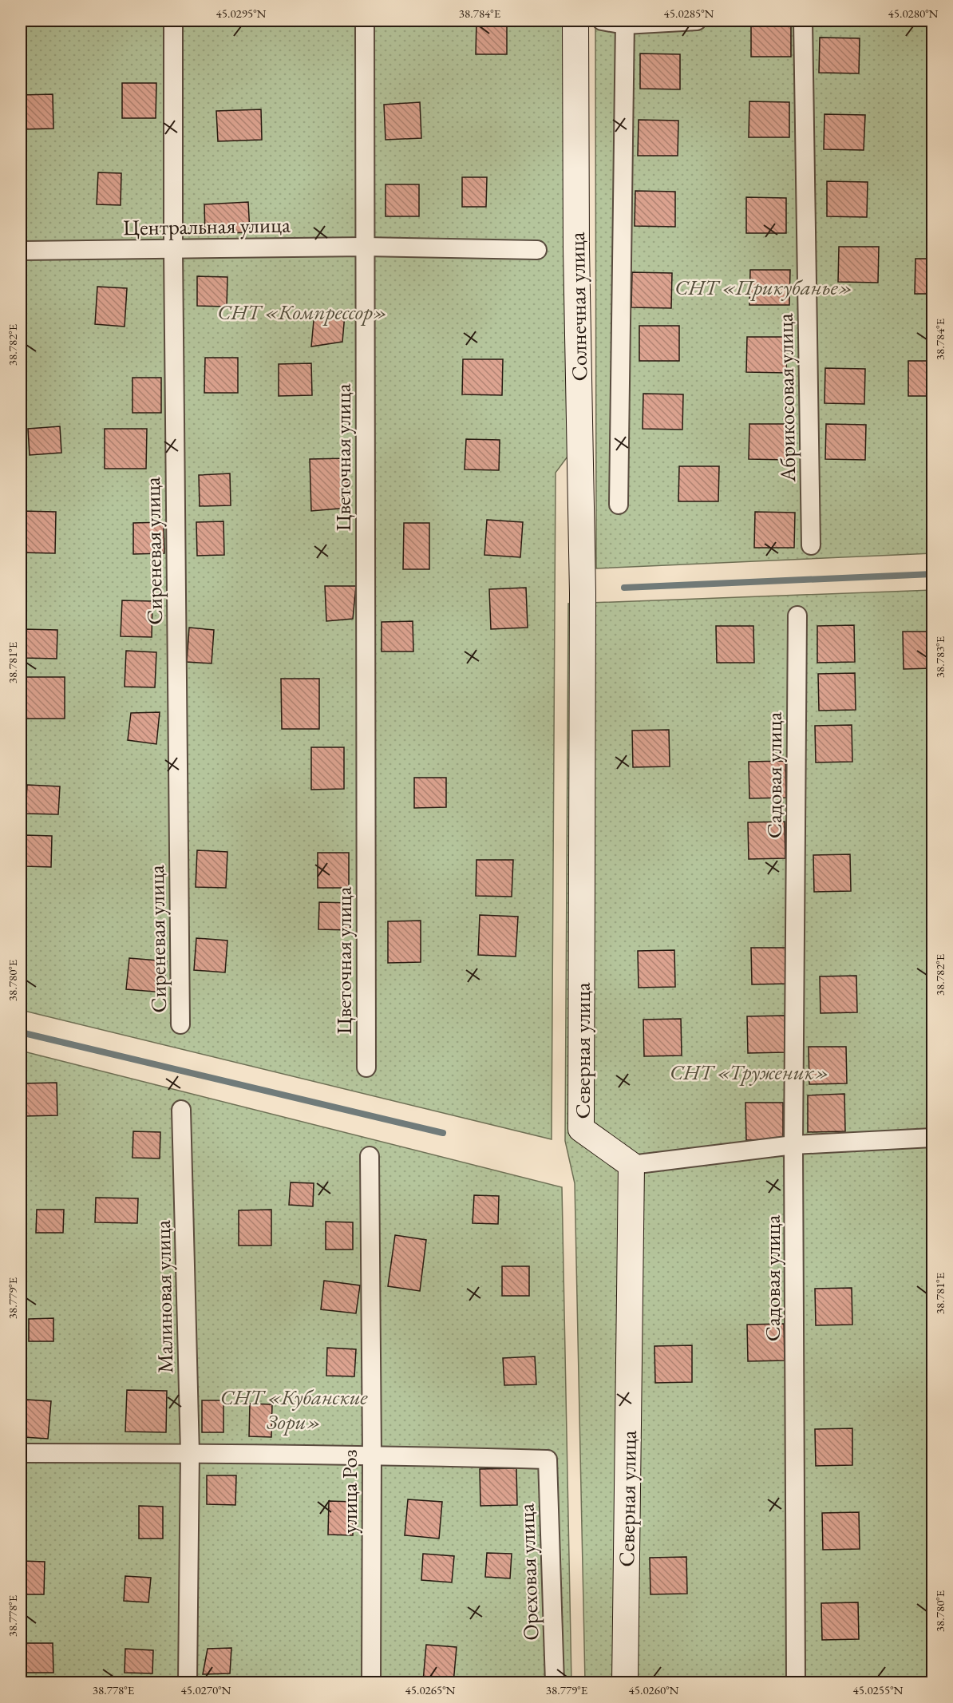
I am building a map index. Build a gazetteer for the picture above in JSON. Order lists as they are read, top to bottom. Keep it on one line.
{"streets":{"street":["Центральная улица","Солнечная улица","Абрикосовая улица","Цветочная улица","Сиреневая улица","Садовая улица","Северная улица","Малиновая улица","улица Роз","Ореховая улица"]},"crossings":[["Центральная улица","Цветочная улица"],["Центральная улица","Сиреневая улица"],["Солнечная улица","Северная улица"],["улица Роз","Ореховая улица"]],"parks":["СНТ «Прикубанье»","СНТ «Компрессор»","СНТ «Труженик»","СНТ «Кубанские Зори»"],"coordinates":["45.0295°N","38.784°E","45.0285°N","45.0280°N","38.782°E","38.783°E","38.781°E","38.780°E","38.779°E","38.778°E","45.0270°N","45.0265°N","45.0260°N","45.0255°N"]}
